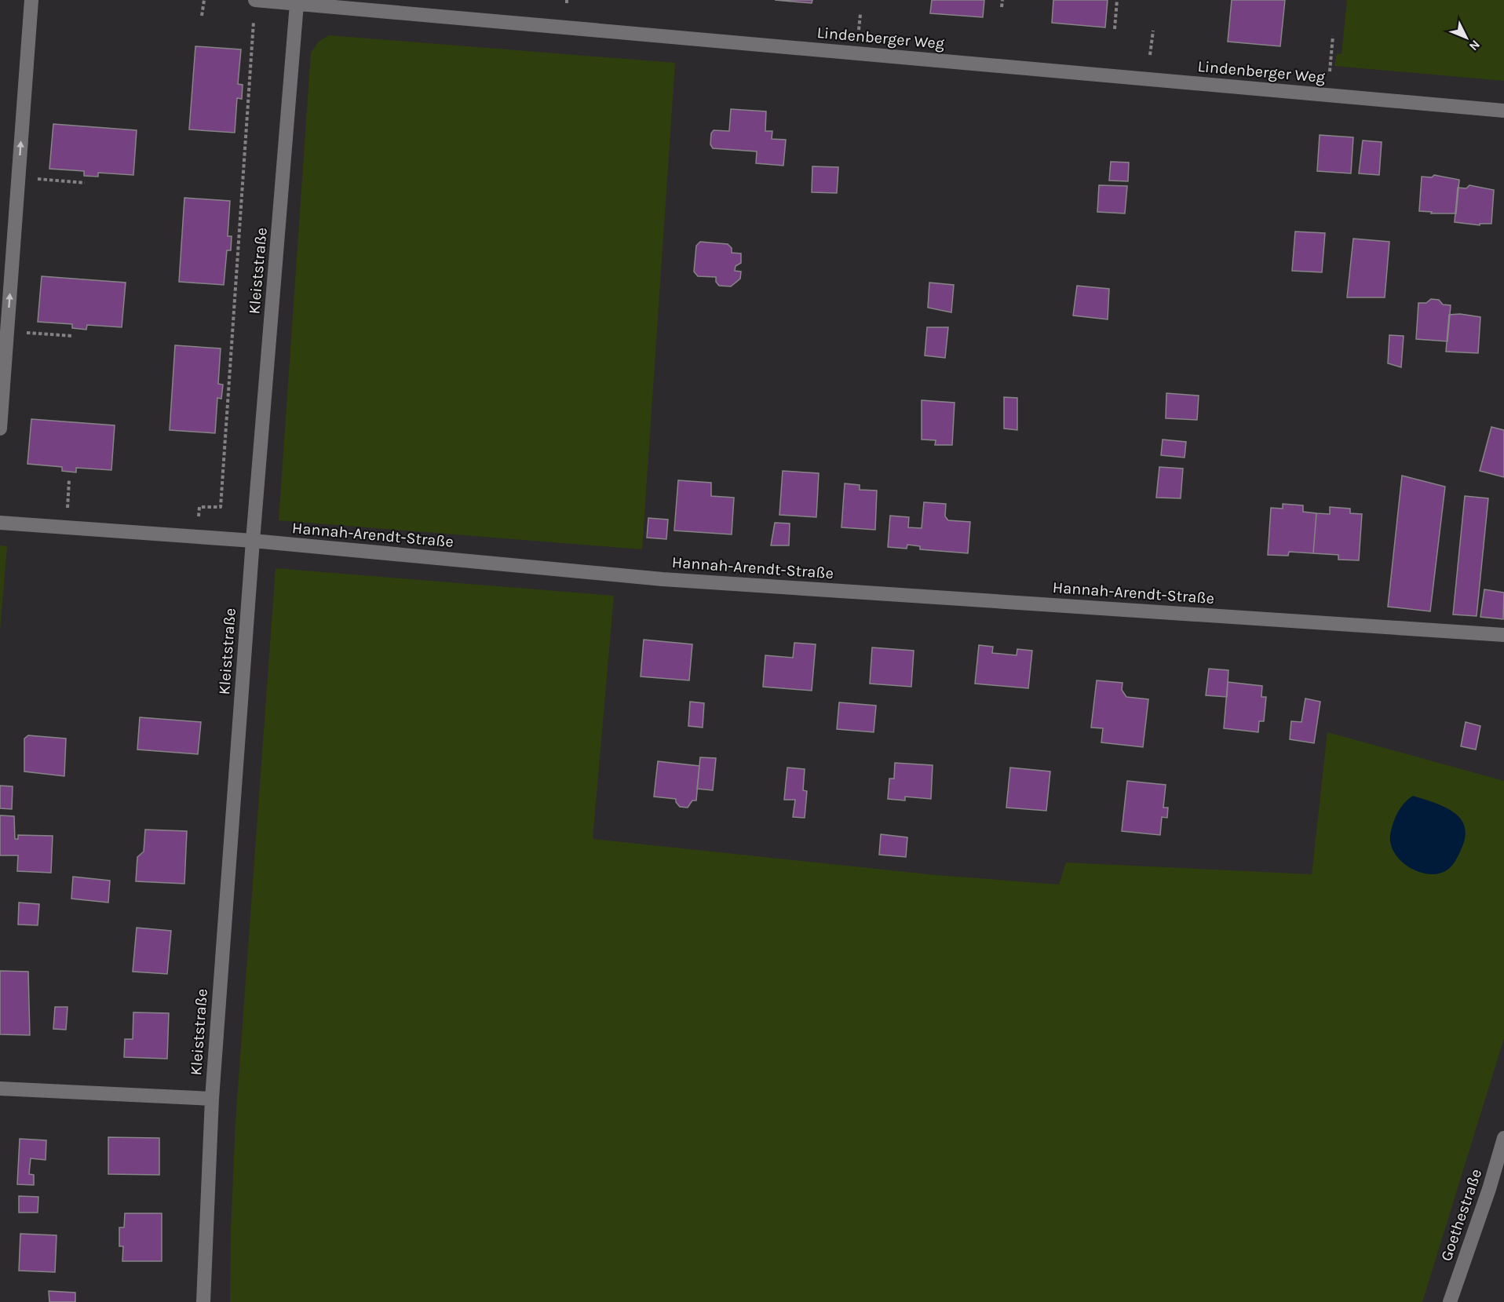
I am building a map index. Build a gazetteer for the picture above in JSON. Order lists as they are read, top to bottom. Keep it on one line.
{"streets":{"street":["Lindenberger Weg","Kleiststraße","Hannah-Arendt-Straße","Goethestraße"]},"crossings":[["Lindenberger Weg","Kleiststraße"],["Kleiststraße","Hannah-Arendt-Straße"]],"north":"bottom right"}
